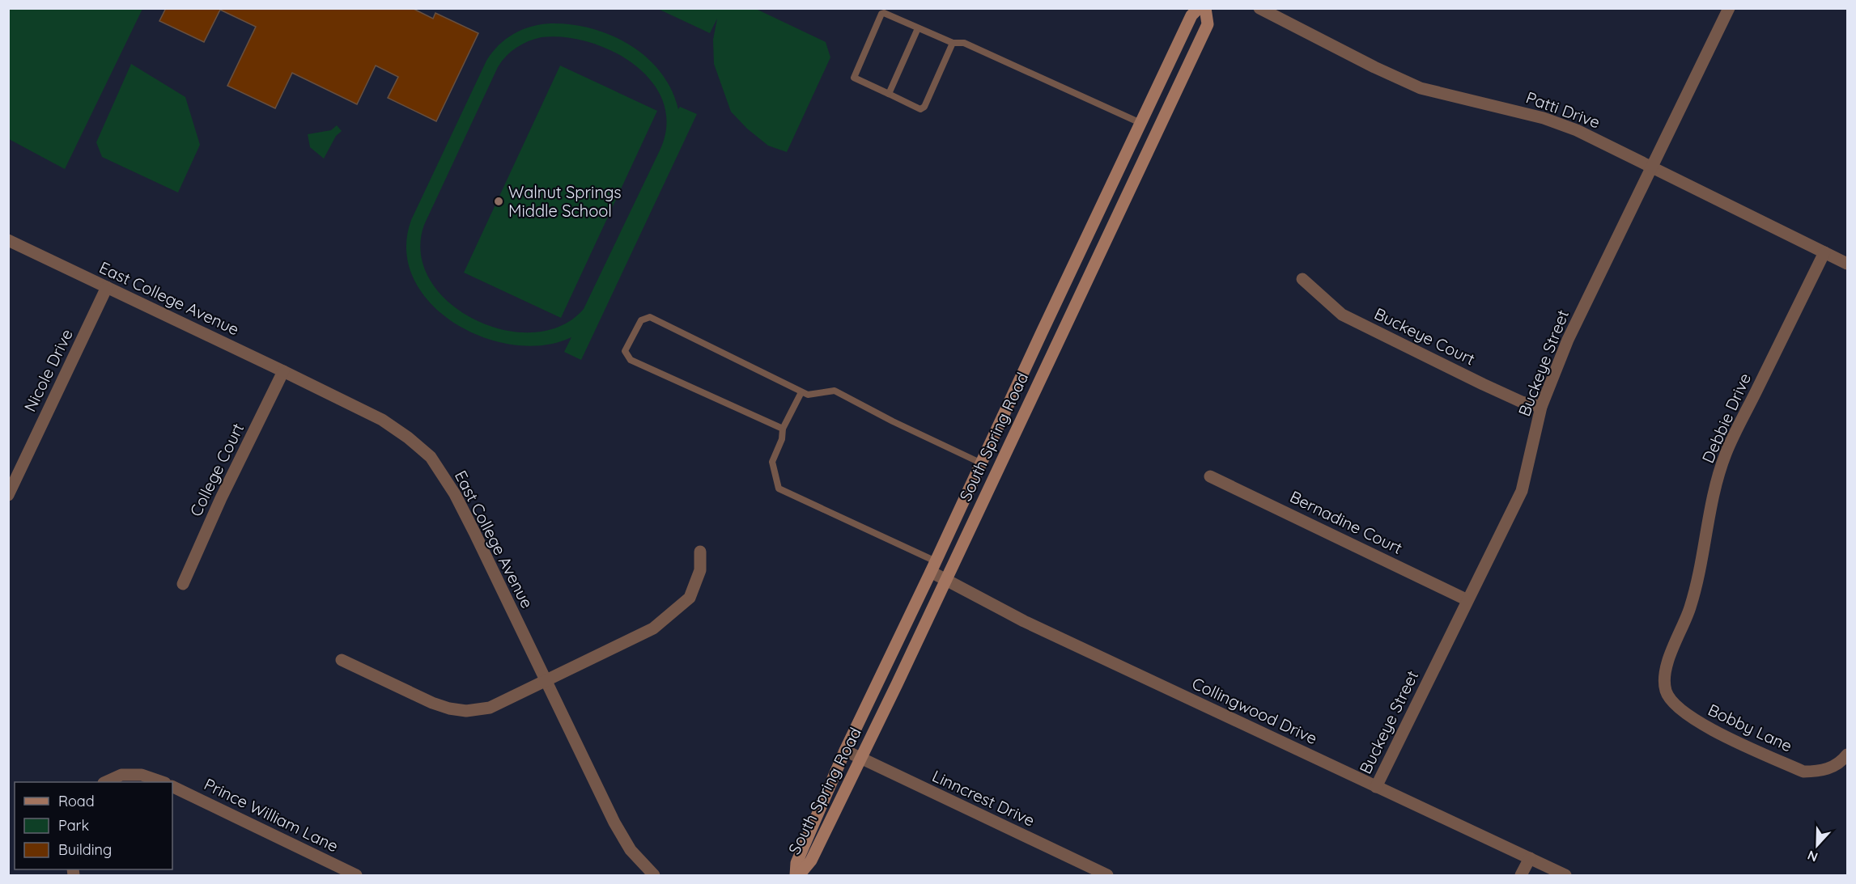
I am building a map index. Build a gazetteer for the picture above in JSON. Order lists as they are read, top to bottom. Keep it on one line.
{"streets":{"main road":["South Spring Road"],"street":["Patti Drive","East College Avenue","Buckeye Court","Buckeye Street","Nicole Drive","Debbie Drive","College Court","Bernadine Court","Collingwood Drive","Bobby Lane","Linncrest Drive","Prince William Lane"]},"crossings":[["Patti Drive","Buckeye Street"],["Patti Drive","Debbie Drive"],["East College Avenue","Nicole Drive"],["East College Avenue","College Court"],["Buckeye Court","Buckeye Street"],["Buckeye Street","Bernadine Court"],["Buckeye Street","Collingwood Drive"],["Debbie Drive","Bobby Lane"],["South Spring Road","Collingwood Drive"],["South Spring Road","Linncrest Drive"]],"places":["Walnut Springs Middle School"],"legend":["Road","Park","Building"],"north":"bottom"}
